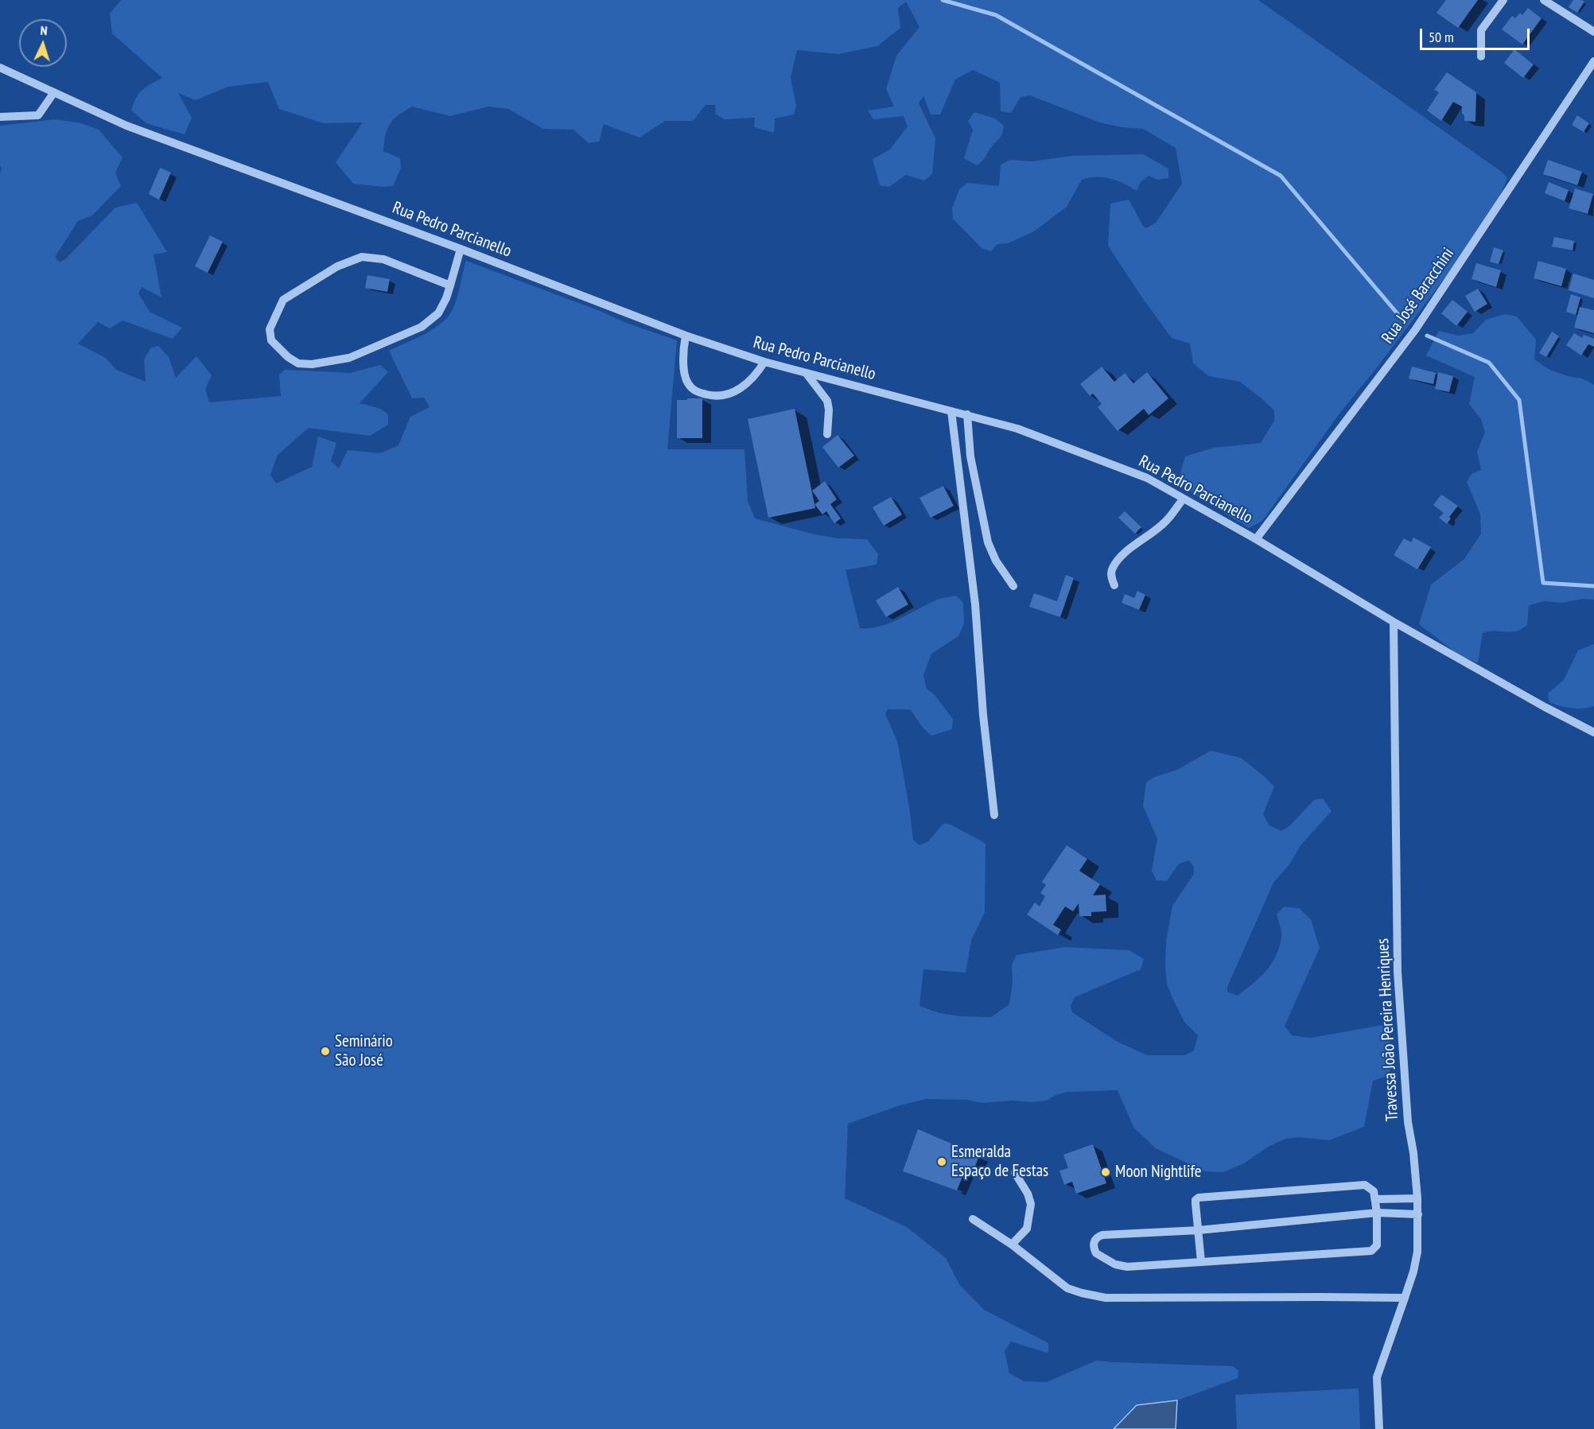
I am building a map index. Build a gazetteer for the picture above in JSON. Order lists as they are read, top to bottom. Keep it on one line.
{"streets":{"street":["Rua Pedro Parcianello","Rua José Baracchini","Travessa João Pereira Henriques"]},"crossings":[["Rua Pedro Parcianello","Rua José Baracchini"],["Rua Pedro Parcianello","Travessa João Pereira Henriques"]],"places":["Seminário São José","Esmeralda Espaço de Festas","Moon Nightlife"],"scale_bar":"50 m","north":"top"}
